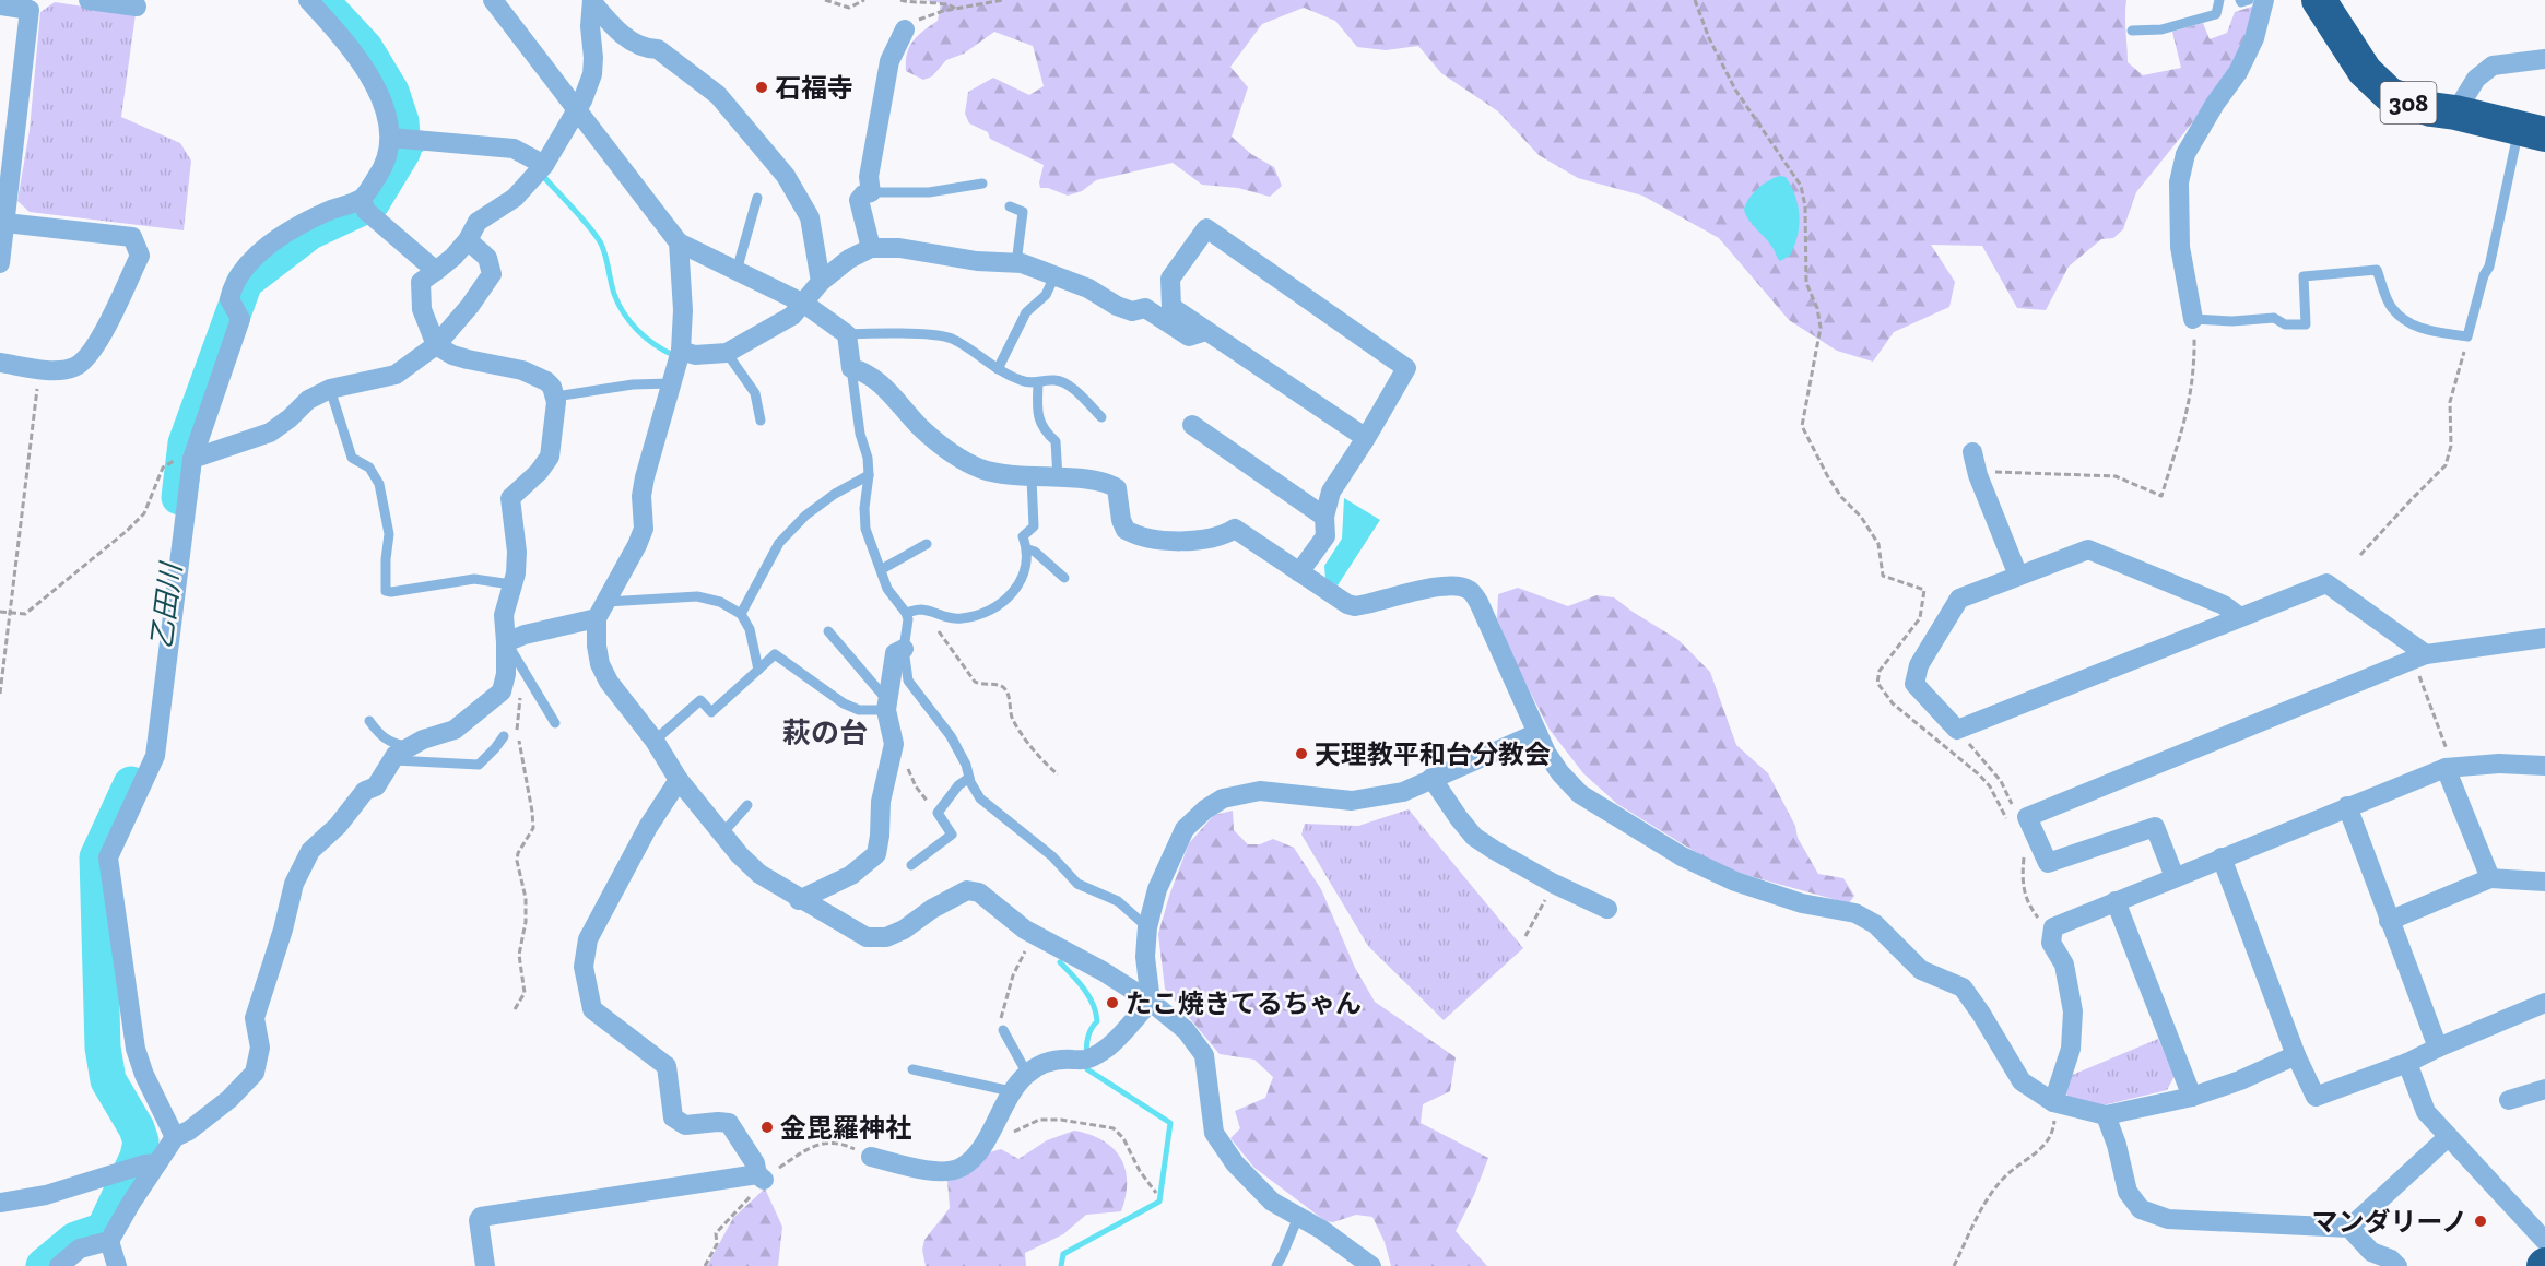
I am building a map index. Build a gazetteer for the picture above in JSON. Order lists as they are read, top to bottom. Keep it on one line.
{"streets":{"highway":["308"]},"districts":["萩の台"],"water":["乙田川"],"places":["石福寺","天理教平和台分教会","たこ焼きてるちゃん","金毘羅神社","マンダリーノ"]}
